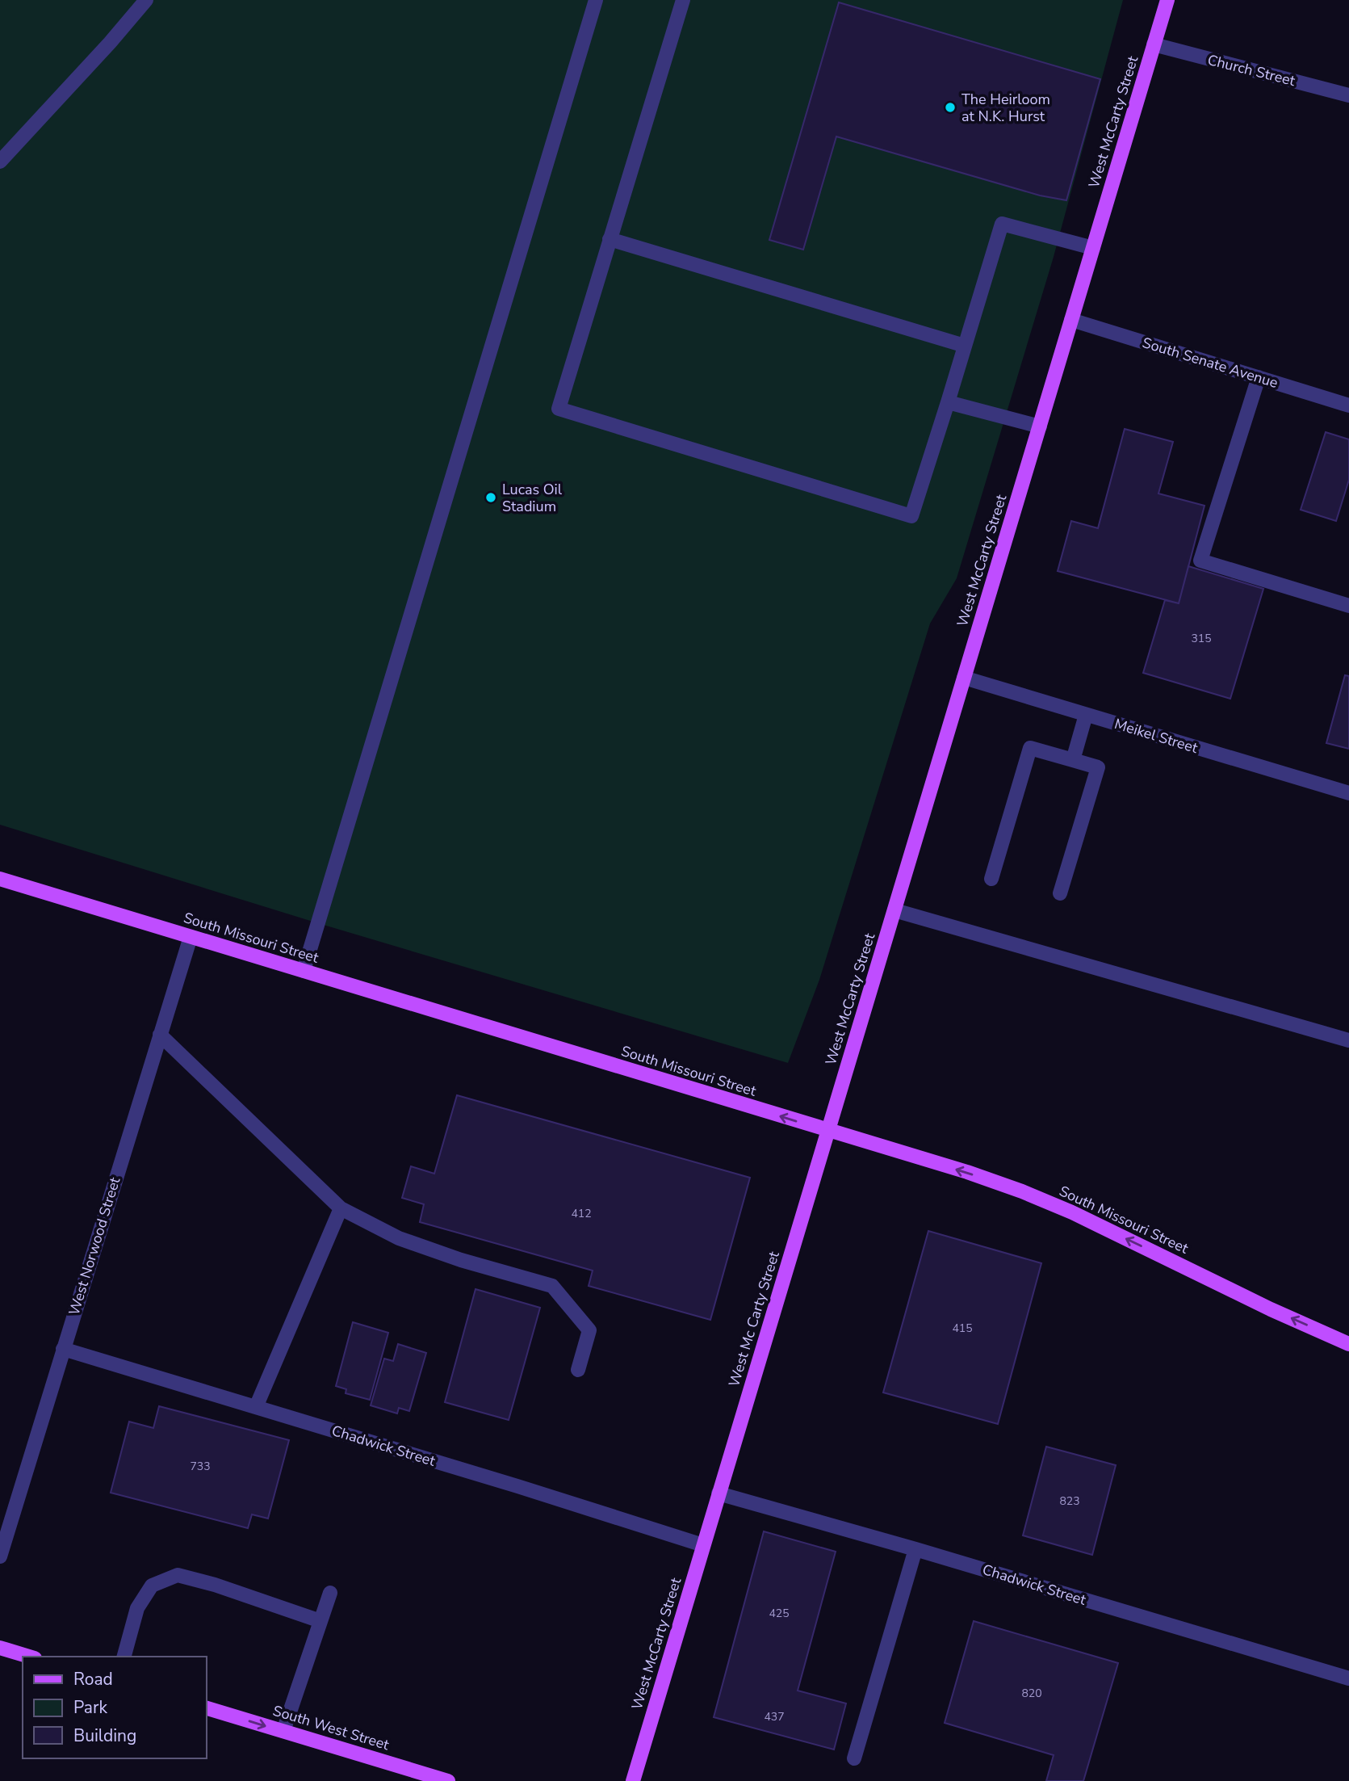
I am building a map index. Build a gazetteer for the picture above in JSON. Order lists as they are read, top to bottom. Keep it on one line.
{"streets":{"main road":["West McCarty Street","South Missouri Street","West Mc Carty Street","South West Street"],"street":["Church Street","South Senate Avenue","Meikel Street","West Norwood Street","Chadwick Street"]},"crossings":[["Church Street","West McCarty Street"],["West McCarty Street","South Senate Avenue"],["West McCarty Street","Meikel Street"],["West McCarty Street","South Missouri Street"],["West McCarty Street","West Mc Carty Street"],["West McCarty Street","Chadwick Street"],["South Missouri Street","West Norwood Street"],["South Missouri Street","West Mc Carty Street"],["West Norwood Street","Chadwick Street"],["West Mc Carty Street","Chadwick Street"]],"one_way":["South Missouri Street"],"places":["The Heirloom at N.K. Hurst","Lucas Oil Stadium"],"house_numbers":["315","412","415","733","823","425","820","437"],"legend":["Road","Park","Building"]}
